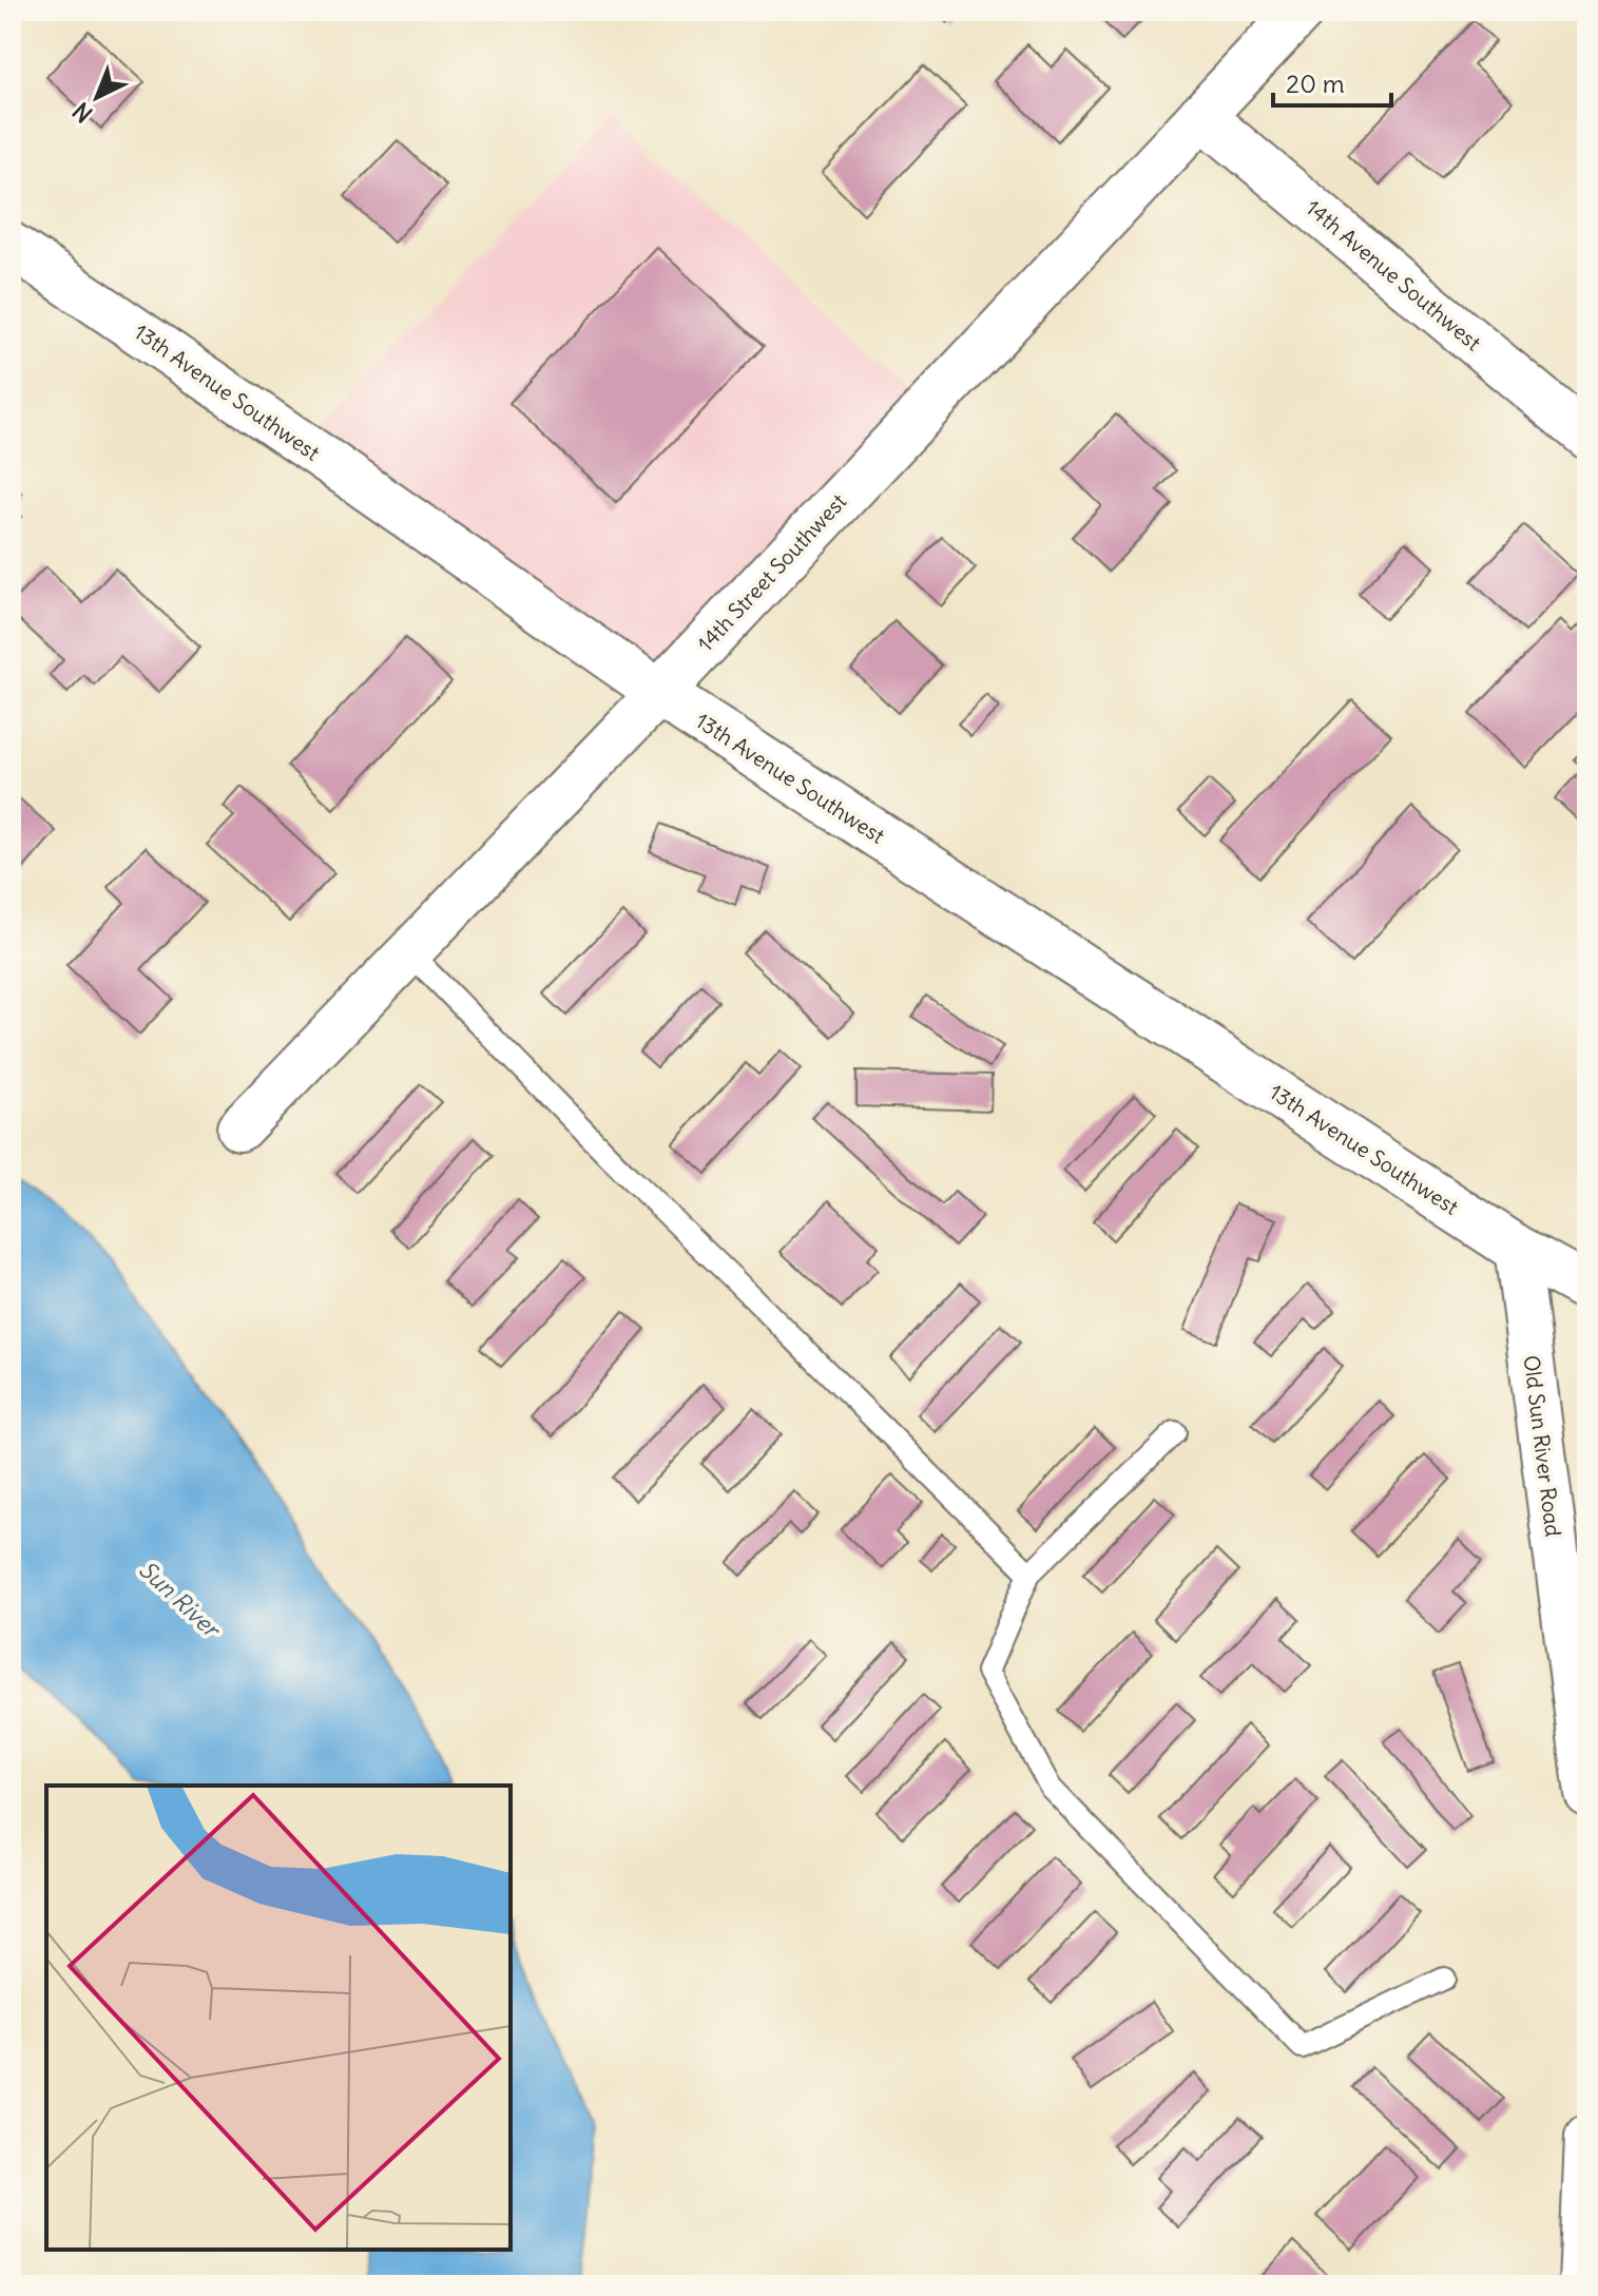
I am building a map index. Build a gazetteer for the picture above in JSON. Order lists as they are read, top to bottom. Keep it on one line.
{"streets":{"street":["14th Avenue Southwest","13th Avenue Southwest","14th Street Southwest","Old Sun River Road"]},"crossings":[["14th Avenue Southwest","14th Street Southwest"],["13th Avenue Southwest","14th Street Southwest"],["13th Avenue Southwest","Old Sun River Road"]],"water":["Sun River"],"scale_bar":"20 m","north":"bottom left"}
